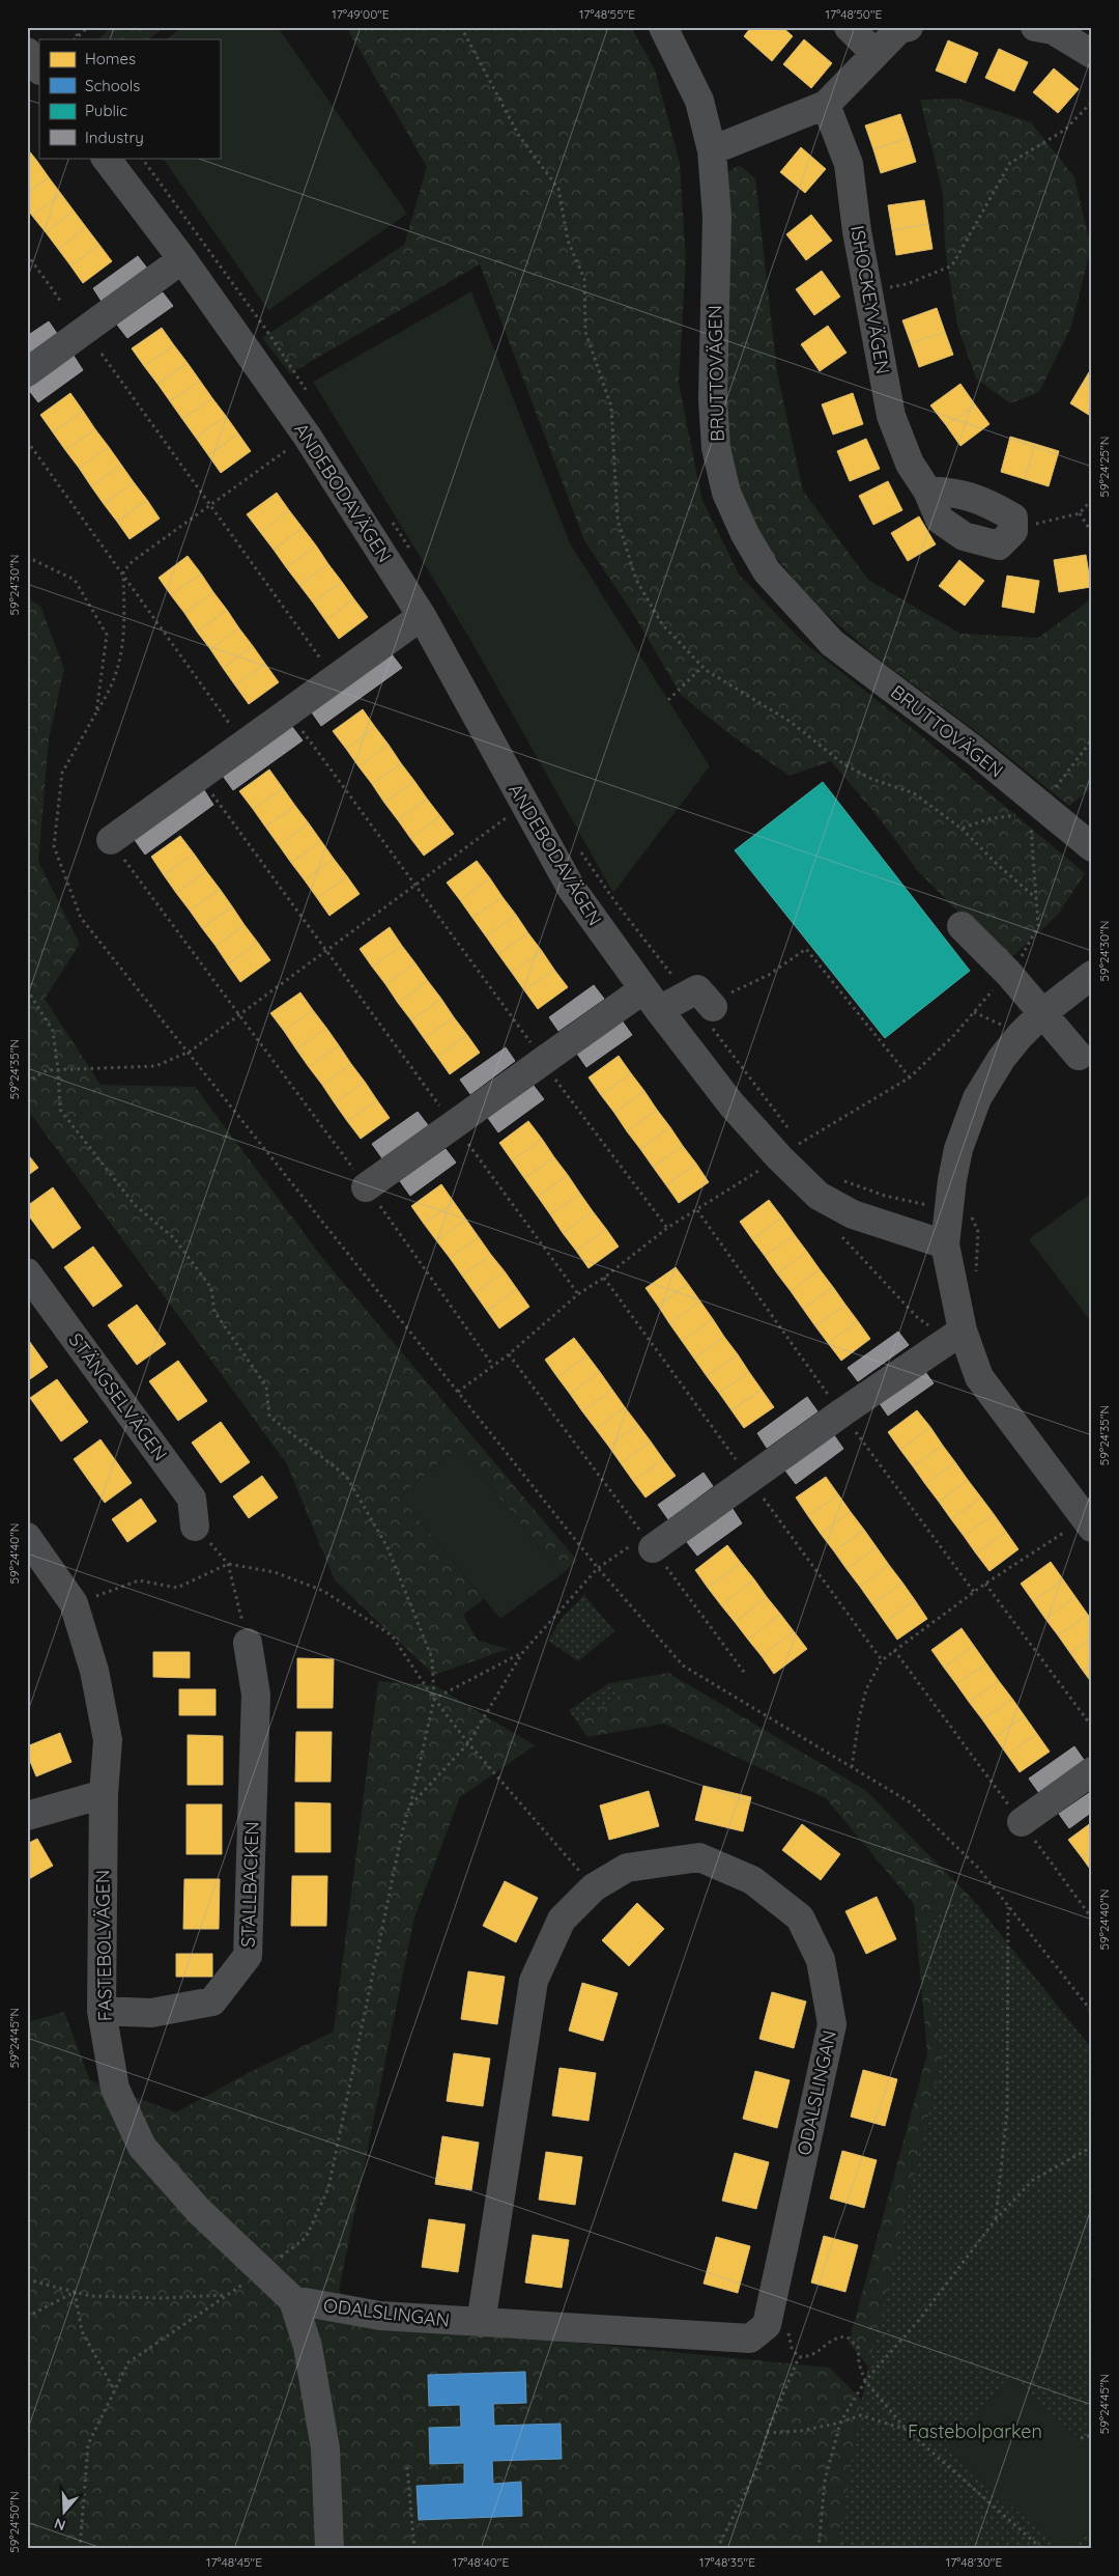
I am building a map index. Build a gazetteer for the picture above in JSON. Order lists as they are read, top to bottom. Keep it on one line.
{"streets":{"street":["ISHOCKEYVÄGEN","BRUTTOVÄGEN","ANDEBODAVÄGEN","STÄNGSELVÄGEN","STALLBACKEN","FASTEBOLVÄGEN","ODALSLINGAN"]},"crossings":[["STALLBACKEN","FASTEBOLVÄGEN"],["FASTEBOLVÄGEN","ODALSLINGAN"]],"parks":["Fastebolparken"],"legend":["Homes","Schools","Public","Industry"],"north":"bottom","coordinates":["17°49'00\"E","17°48'55\"E","17°48'50\"E","59°24'25\"N","59°24'30\"N","59°24'35\"N","59°24'40\"N","59°24'45\"N","59°24'50\"N","17°48'45\"E","17°48'40\"E","17°48'35\"E","17°48'30\"E"]}
